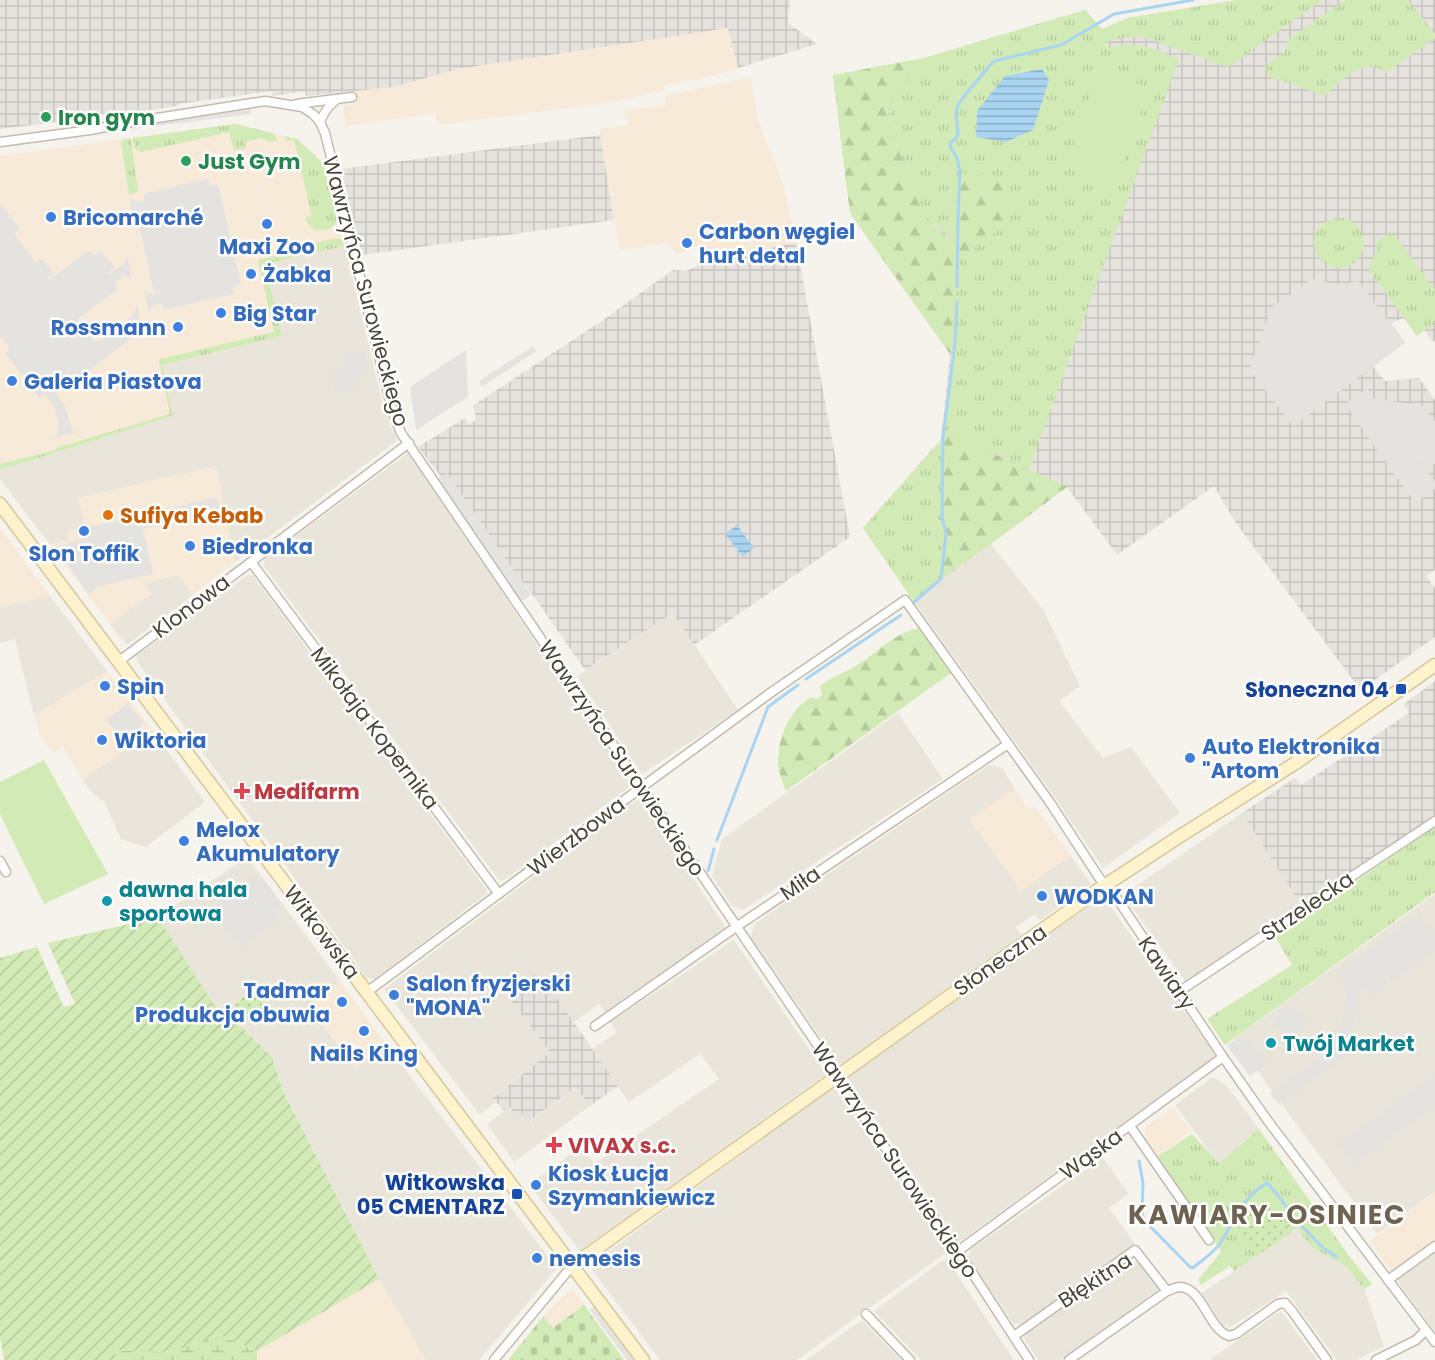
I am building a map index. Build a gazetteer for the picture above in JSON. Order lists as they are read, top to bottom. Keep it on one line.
{"streets":{"street":["Wawrzyńca Surowieckiego","Klonowa","Mikołaja Kopernika","Wierzbowa","Miła","Strzelecka","Witkowska","Słoneczna","Kawiary","Wąska","Błękitna"]},"crossings":[["Wawrzyńca Surowieckiego","Klonowa"],["Wawrzyńca Surowieckiego","Wierzbowa"],["Wawrzyńca Surowieckiego","Miła"],["Wawrzyńca Surowieckiego","Słoneczna"],["Wawrzyńca Surowieckiego","Wąska"],["Wawrzyńca Surowieckiego","Błękitna"],["Klonowa","Mikołaja Kopernika"],["Klonowa","Witkowska"],["Mikołaja Kopernika","Wierzbowa"],["Wierzbowa","Witkowska"],["Wierzbowa","Kawiary"],["Miła","Kawiary"],["Strzelecka","Kawiary"],["Witkowska","Słoneczna"],["Słoneczna","Kawiary"],["Kawiary","Wąska"]],"districts":["KAWIARY-OSINIEC"],"places":{"other":["Iron gym","Just Gym","Bricomarché","Maxi Zoo","Carbon węgiel hurt detal","Żabka","Big Star","Rossmann","Galeria Piastova","Sufiya Kebab","Slon Toffik","Biedronka","Spin","Wiktoria","Auto Elektronika \"Artom","Melox Akumulatory","WODKAN","dawna hala sportowa","Salon fryzjerski \"MONA\"","Tadmar Produkcja obuwia","Nails King","Twój Market","Kiosk Łucja Szymankiewicz","nemesis"],"transit":["Słoneczna 04","Witkowska 05 CMENTARZ"],"health":["Medifarm","VIVAX s.c."]}}
